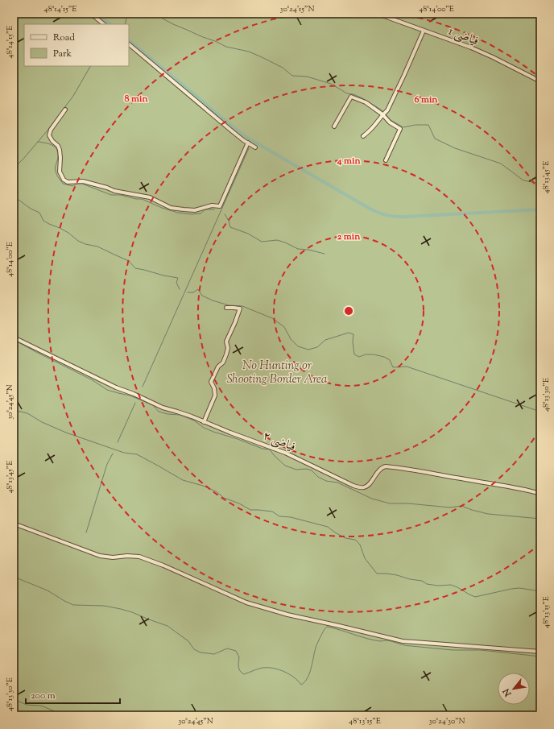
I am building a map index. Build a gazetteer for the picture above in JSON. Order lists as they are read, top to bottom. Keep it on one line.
{"streets":{"street":["فیاضی 1","فیاضی ۲"]},"parks":["No Hunting or Shooting Border Area"],"legend":["Road","Park"],"scale_bar":"200 m","north":"bottom left","coordinates":["48°14'15\"E","30°24'15\"N","48°14'00\"E","48°13'45\"E","48°13'30\"E","30°24'45\"N","48°13'15\"E","30°24'30\"N"],"rings":["8 min","6 min","4 min","2 min"]}
